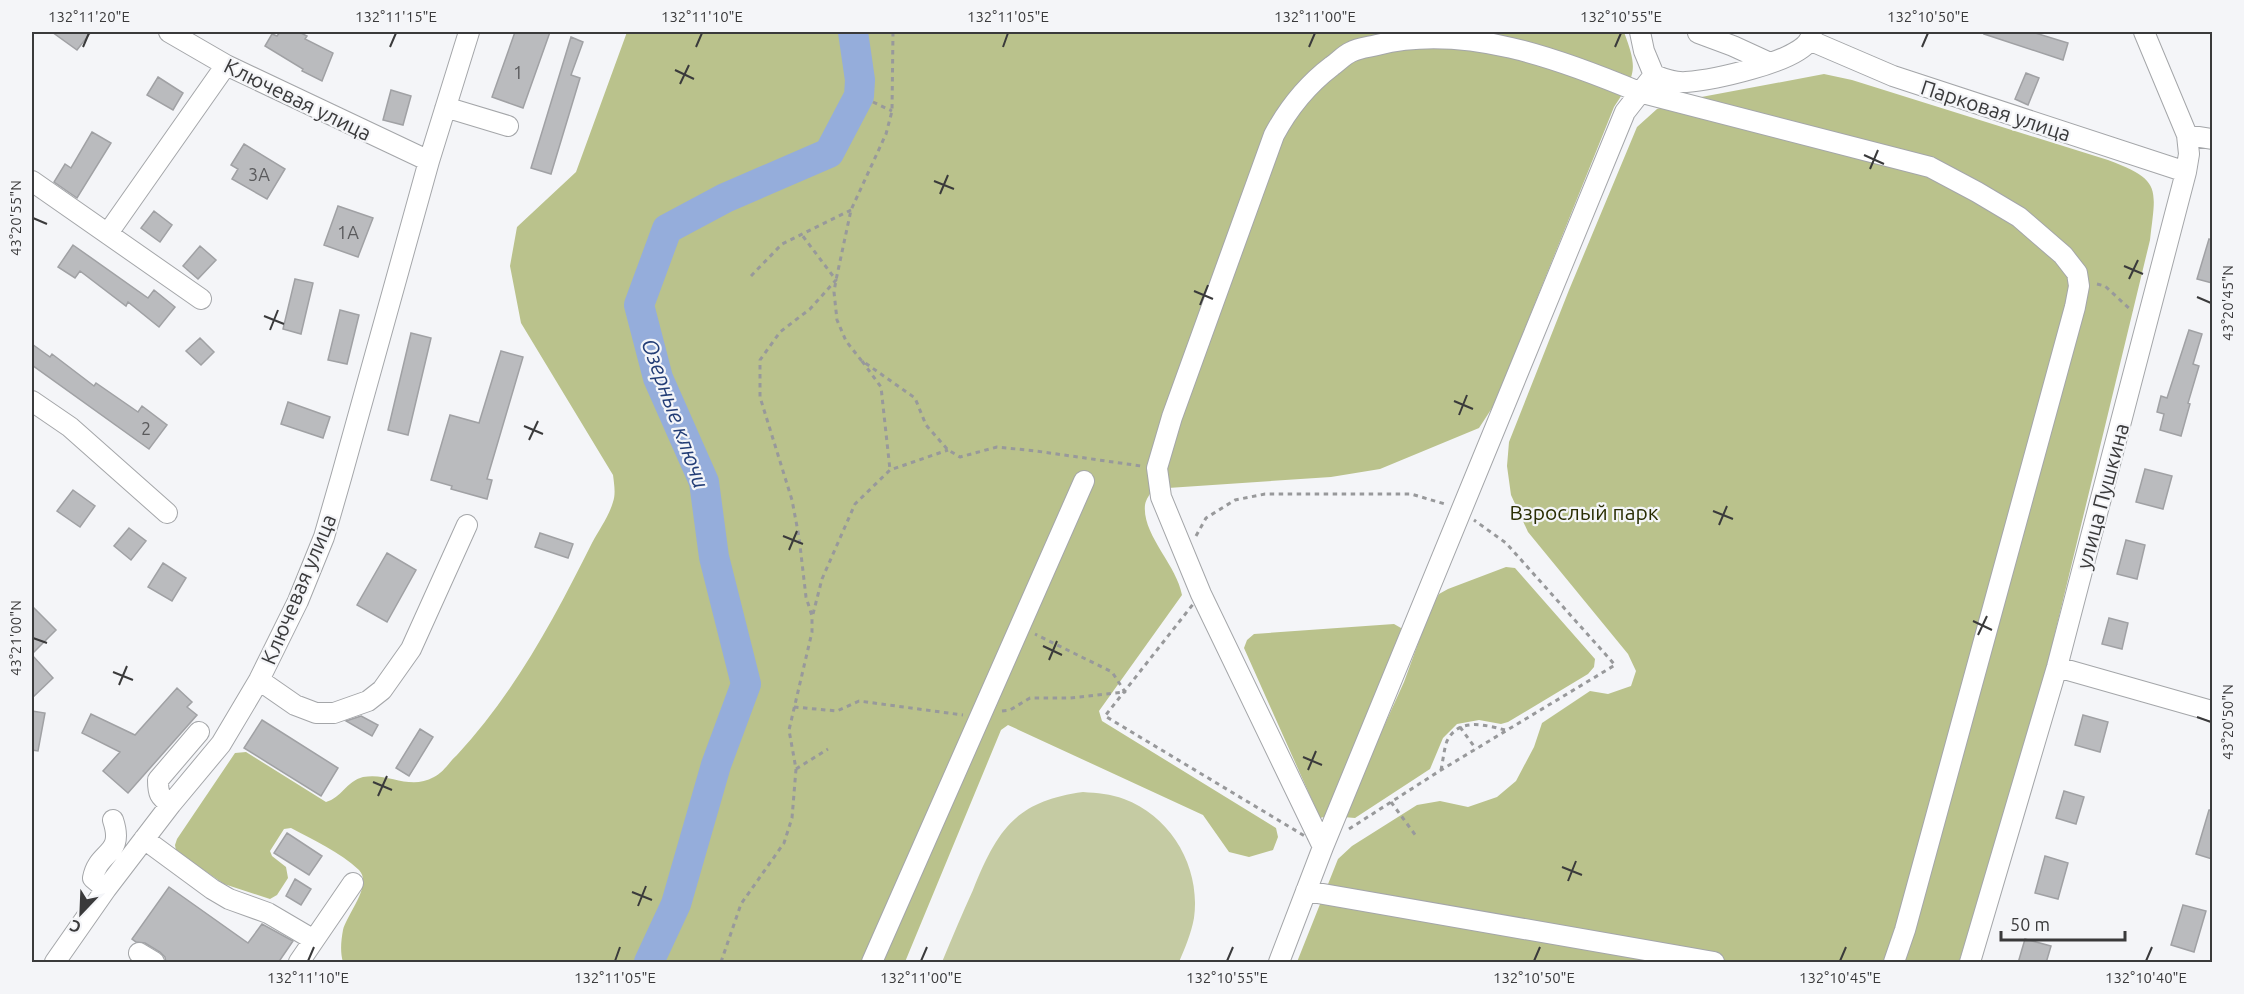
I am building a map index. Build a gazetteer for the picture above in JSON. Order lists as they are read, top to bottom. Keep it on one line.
{"streets":{"street":["Ключевая улица","Парковая улица","улица Пушкина"]},"crossings":[["Парковая улица","улица Пушкина"]],"water":["Озерные ключи"],"parks":["Взрослый парк"],"house_numbers":["1","3А","1А","2"],"scale_bar":"50 m","north":"bottom left","coordinates":["132°11'20\"E","132°11'15\"E","132°11'10\"E","132°11'05\"E","132°11'00\"E","132°10'55\"E","132°10'50\"E","43°20'55\"N","43°20'45\"N","43°21'00\"N","43°20'50\"N","132°10'45\"E","132°10'40\"E"]}
